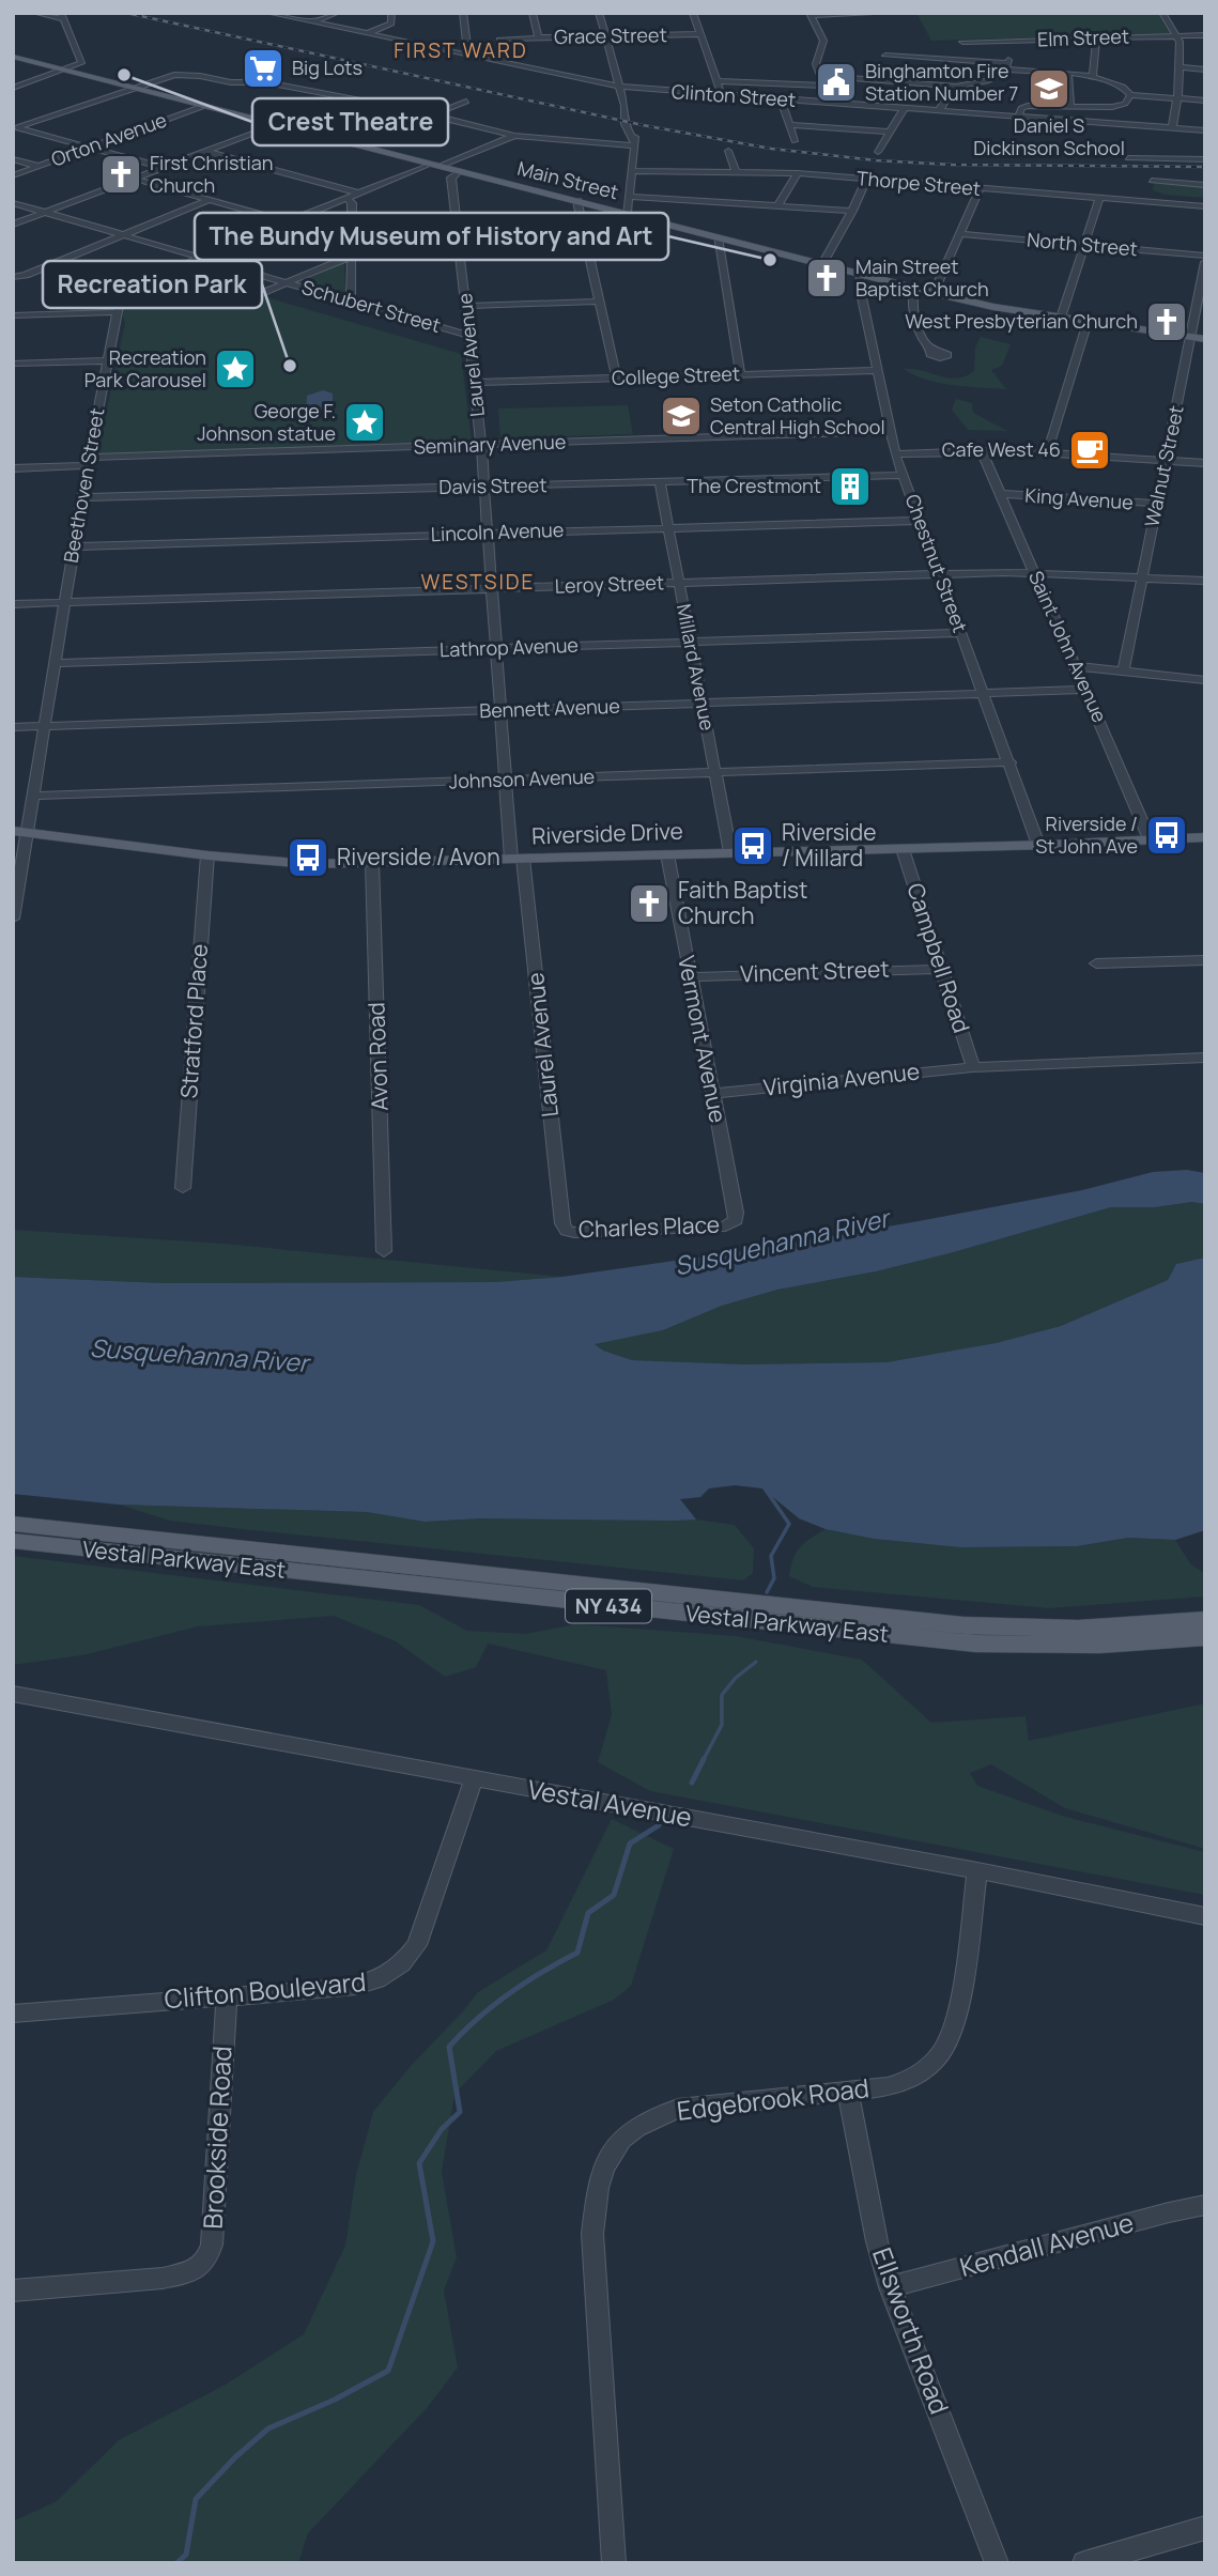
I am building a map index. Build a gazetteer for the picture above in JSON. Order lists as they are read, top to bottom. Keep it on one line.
{"streets":{"main road":["Main Street","Riverside Drive","Vestal Parkway East","NY 434"],"street":["Grace Street","Elm Street","Clinton Street","Orton Avenue","Thorpe Street","North Street","Schubert Street","Laurel Avenue","College Street","Seminary Avenue","Walnut Street","Beethoven Street","Davis Street","King Avenue","Lincoln Avenue","Chestnut Street","Leroy Street","Saint John Avenue","Lathrop Avenue","Millard Avenue","Bennett Avenue","Johnson Avenue","Campbell Road","Vincent Street","Stratford Place","Vermont Avenue","Avon Road","Virginia Avenue","Charles Place","Vestal Avenue","Clifton Boulevard","Edgebrook Road","Brookside Road","Kendall Avenue","Ellsworth Road"]},"crossings":[["Grace Street","Clinton Street"],["Orton Avenue","Main Street"],["Main Street","Laurel Avenue"],["Main Street","Walnut Street"],["Main Street","Beethoven Street"],["Main Street","Chestnut Street"],["Schubert Street","Laurel Avenue"],["Schubert Street","Beethoven Street"],["Laurel Avenue","College Street"],["Laurel Avenue","Seminary Avenue"],["Laurel Avenue","Davis Street"],["Laurel Avenue","Lincoln Avenue"],["Laurel Avenue","Leroy Street"],["Laurel Avenue","Lathrop Avenue"],["Laurel Avenue","Bennett Avenue"],["Laurel Avenue","Johnson Avenue"],["Laurel Avenue","Riverside Drive"],["Laurel Avenue","Charles Place"],["College Street","Chestnut Street"],["Seminary Avenue","Beethoven Street"],["Seminary Avenue","Chestnut Street"],["Walnut Street","King Avenue"],["Walnut Street","Leroy Street"],["Beethoven Street","Davis Street"],["Beethoven Street","Lincoln Avenue"],["Beethoven Street","Leroy Street"],["Beethoven Street","Lathrop Avenue"],["Beethoven Street","Bennett Avenue"],["Beethoven Street","Johnson Avenue"],["Beethoven Street","Riverside Drive"],["Davis Street","Chestnut Street"],["Davis Street","Millard Avenue"],["King Avenue","Saint John Avenue"],["Lincoln Avenue","Chestnut Street"],["Lincoln Avenue","Millard Avenue"],["Chestnut Street","Leroy Street"],["Chestnut Street","Lathrop Avenue"],["Chestnut Street","Bennett Avenue"],["Chestnut Street","Johnson Avenue"],["Chestnut Street","Riverside Drive"],["Leroy Street","Saint John Avenue"],["Leroy Street","Millard Avenue"],["Saint John Avenue","Bennett Avenue"],["Saint John Avenue","Riverside Drive"],["Lathrop Avenue","Millard Avenue"],["Millard Avenue","Bennett Avenue"],["Millard Avenue","Johnson Avenue"],["Millard Avenue","Riverside Drive"],["Riverside Drive","Campbell Road"],["Riverside Drive","Stratford Place"],["Riverside Drive","Vermont Avenue"],["Riverside Drive","Avon Road"],["Campbell Road","Vincent Street"],["Campbell Road","Virginia Avenue"],["Vincent Street","Vermont Avenue"],["Vermont Avenue","Virginia Avenue"],["Vermont Avenue","Charles Place"],["Vestal Avenue","Clifton Boulevard"],["Vestal Avenue","Edgebrook Road"],["Clifton Boulevard","Brookside Road"],["Edgebrook Road","Ellsworth Road"],["Kendall Avenue","Ellsworth Road"]],"districts":["FIRST WARD","WESTSIDE"],"water":["Susquehanna River"],"places":{"supermarket":["Big Lots"],"other":["Crest Theatre","The Bundy Museum of History and Art","Recreation Park"],"public building":["Binghamton Fire Station Number 7"],"school or university":["Daniel S Dickinson School","Seton Catholic Central High School"],"church":["First Christian Church","Main Street Baptist Church","West Presbyterian Church","Faith Baptist Church"],"place":["Recreation Park Carousel","George F. Johnson statue"],"cafe":["Cafe West 46"],"building":["The Crestmont"],"bus stop":["Riverside / St John Ave","Riverside / Millard","Riverside / Avon"]}}
